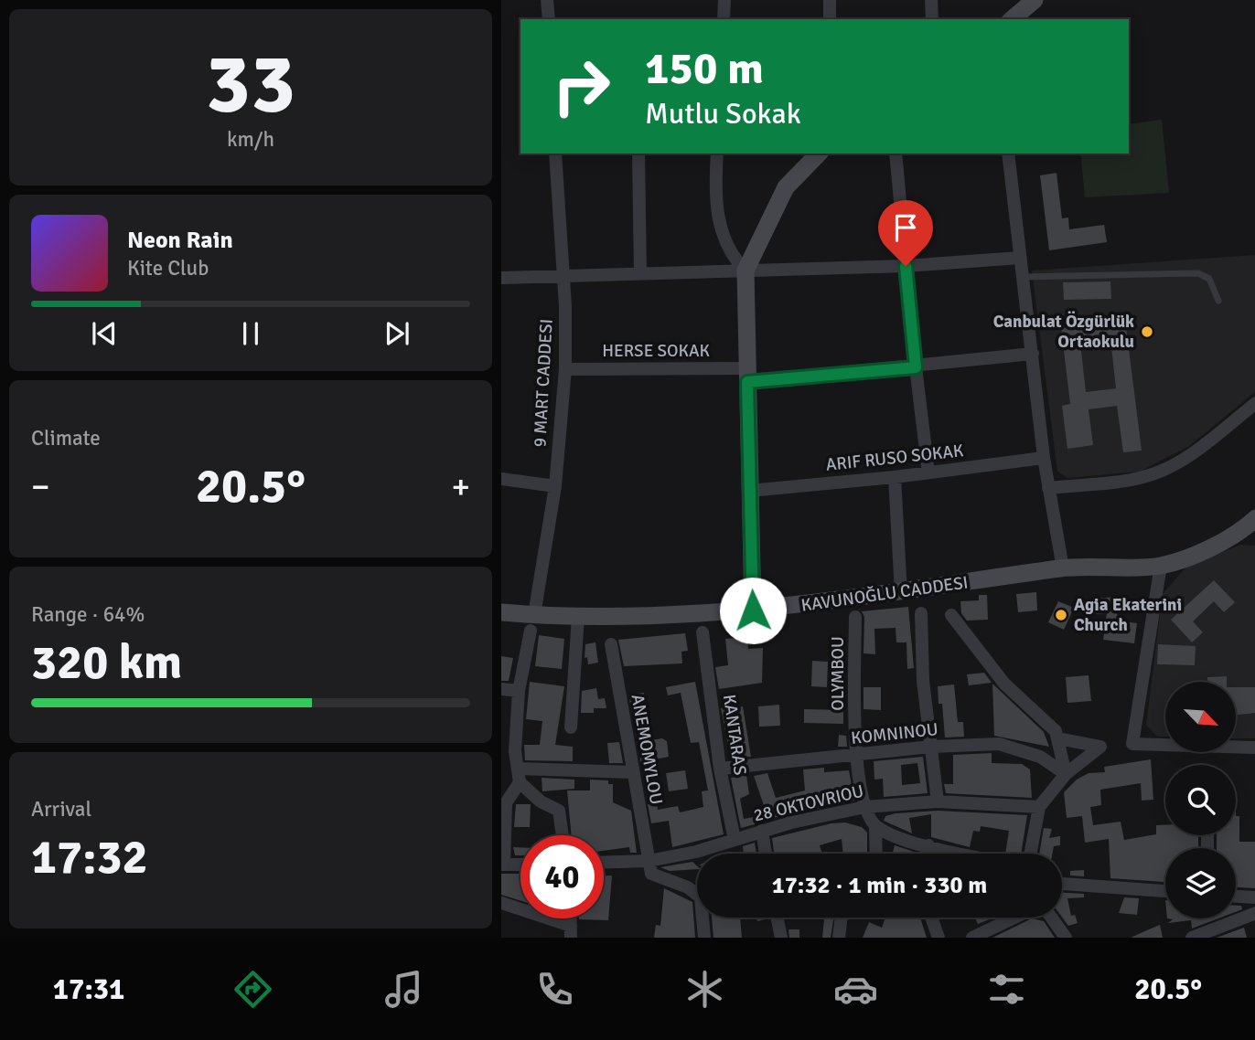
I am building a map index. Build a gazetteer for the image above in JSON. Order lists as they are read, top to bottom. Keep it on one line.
{"streets":{"main road":["KAVUNOĞLU CADDESI"],"street":["HERSE SOKAK","9 MART CADDESI","ARIF RUSO SOKAK","OLYMBOU","KOMNINOU","KANTARAS","ANEMOMYLOU","28 OKTOVRIOU"]},"crossings":[["HERSE SOKAK","9 MART CADDESI"],["9 MART CADDESI","KAVUNOĞLU CADDESI"],["OLYMBOU","KOMNINOU"],["OLYMBOU","28 OKTOVRIOU"],["KOMNINOU","KANTARAS"],["KANTARAS","28 OKTOVRIOU"],["ANEMOMYLOU","28 OKTOVRIOU"]],"places":["Canbulat Özgürlük Ortaokulu","Agia Ekaterini Church"],"north":"bottom right","page":{"tile":[["33","km/h"],"Climate",["Range · 64%","320 km"],["Arrival","17:32"]],"turn":["150 m","Mutlu Sokak"],"song":["Neon Rain","Kite Club"],"heat":["−","20.5°","+"],"limit":"40","trip":"17:32 · 1 min · 330 m","tabs":["17:31","20.5°"]}}
